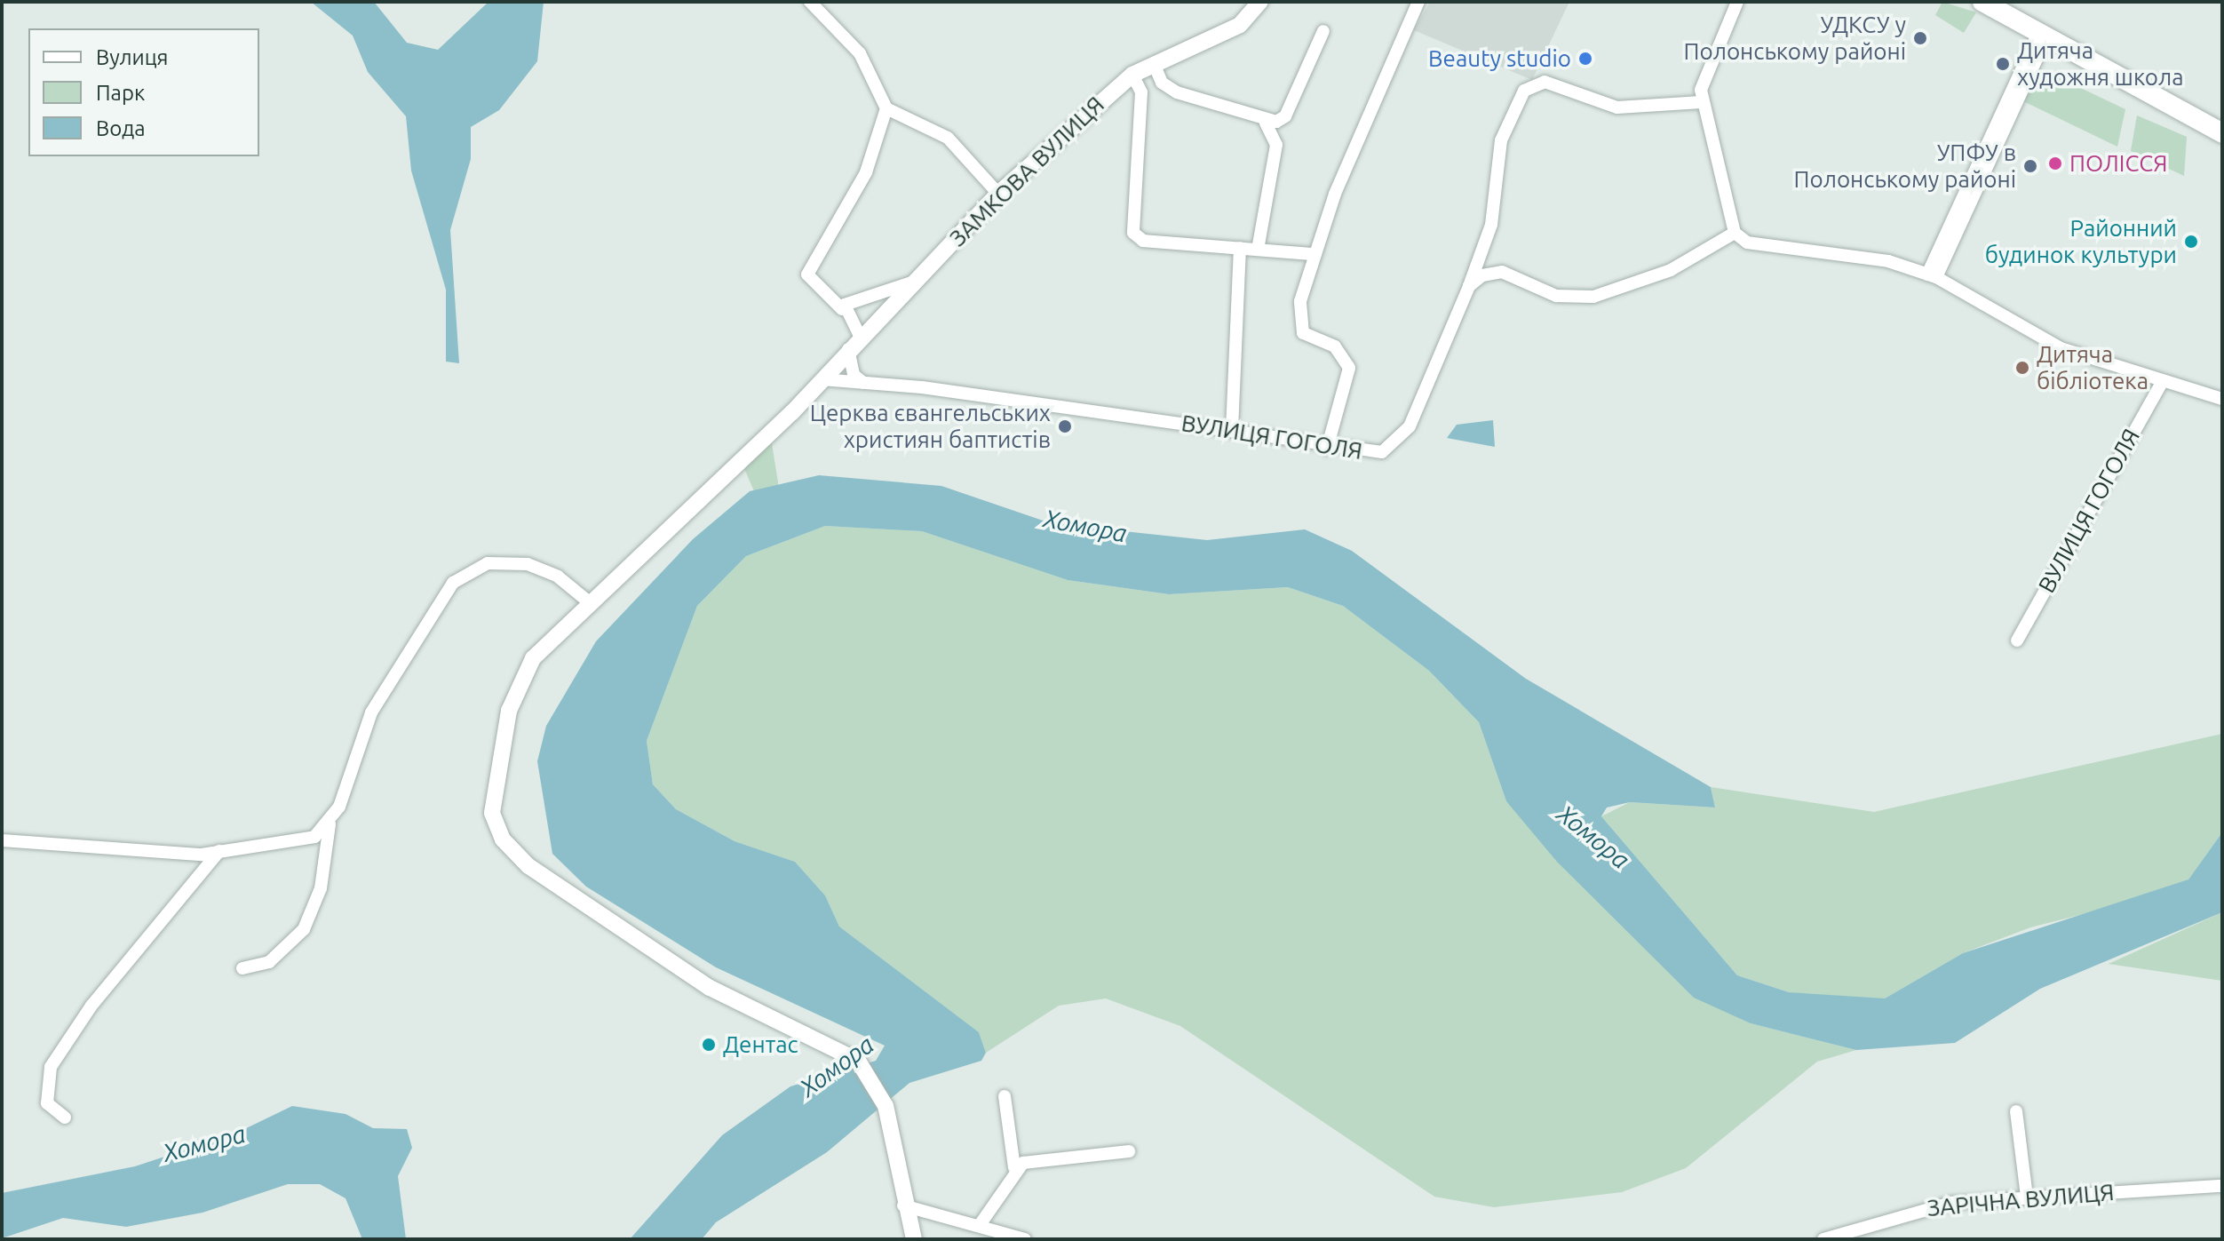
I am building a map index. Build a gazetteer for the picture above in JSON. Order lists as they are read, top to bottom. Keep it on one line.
{"streets":{"street":["ЗАМКОВА ВУЛИЦЯ","ВУЛИЦЯ ГОГОЛЯ","ЗАРІЧНА ВУЛИЦЯ"]},"crossings":[["ЗАМКОВА ВУЛИЦЯ","ВУЛИЦЯ ГОГОЛЯ"]],"water":["Хомора"],"places":["УДКСУ у Полонському районi","Beauty studio","Дитяча художня школа","ПОЛІССЯ","УПФУ в Полонському районі","Районний будинок культури","Дитяча бібліотека","Церква євангельських християн баптистів","Дентас"],"legend":["Вулиця","Парк","Вода"]}
